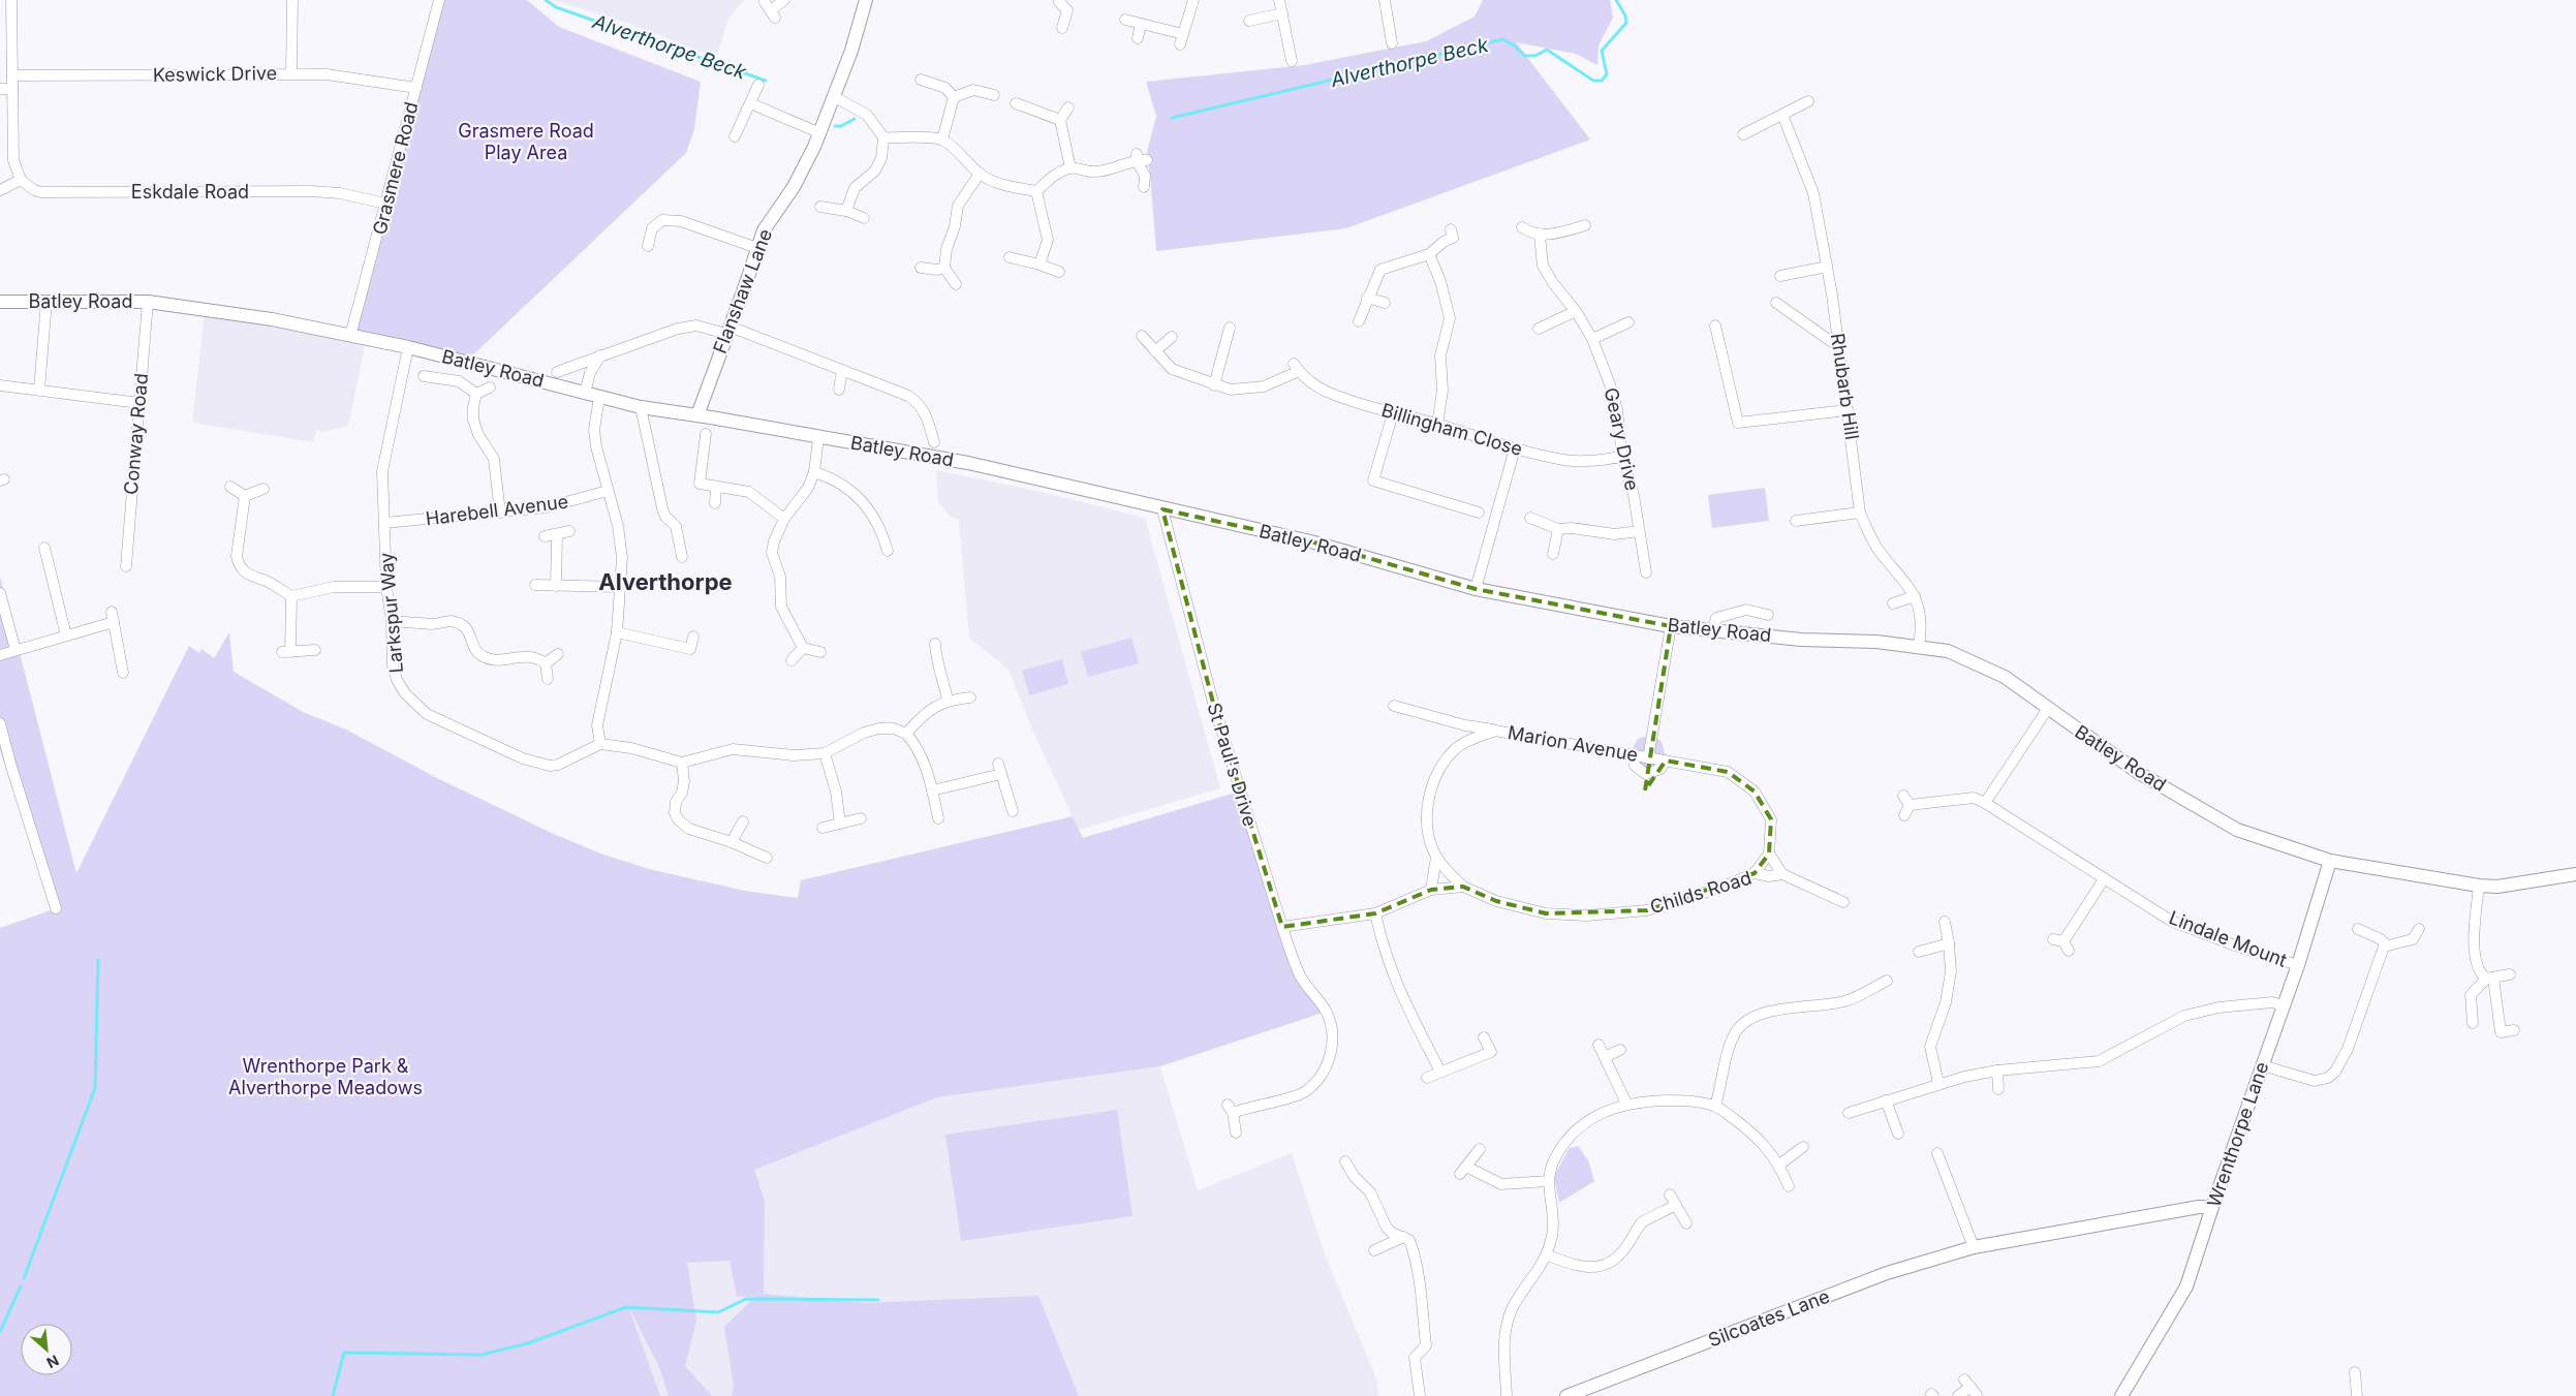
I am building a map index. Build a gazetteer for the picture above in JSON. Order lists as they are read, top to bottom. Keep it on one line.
{"streets":{"street":["Keswick Drive","Grasmere Road","Eskdale Road","Flanshaw Lane","Batley Road","Rhubarb Hill","Billingham Close","Conway Road","Geary Drive","Harebell Avenue","Larkspur Way","Marion Avenue","St Paul's Drive","Childs Road","Lindale Mount","Wrenthorpe Lane","Silcoates Lane"]},"crossings":[["Keswick Drive","Grasmere Road"],["Grasmere Road","Eskdale Road"],["Grasmere Road","Batley Road"],["Flanshaw Lane","Batley Road"],["Batley Road","Rhubarb Hill"],["Batley Road","Conway Road"],["Batley Road","Larkspur Way"],["Batley Road","St Paul's Drive"],["Batley Road","Wrenthorpe Lane"],["Billingham Close","Geary Drive"],["Harebell Avenue","Larkspur Way"],["Marion Avenue","Childs Road"],["Lindale Mount","Wrenthorpe Lane"],["Wrenthorpe Lane","Silcoates Lane"]],"districts":["Alverthorpe"],"water":["Alverthorpe Beck"],"parks":["Grasmere Road Play Area","Wrenthorpe Park & Alverthorpe Meadows"],"north":"bottom right"}
